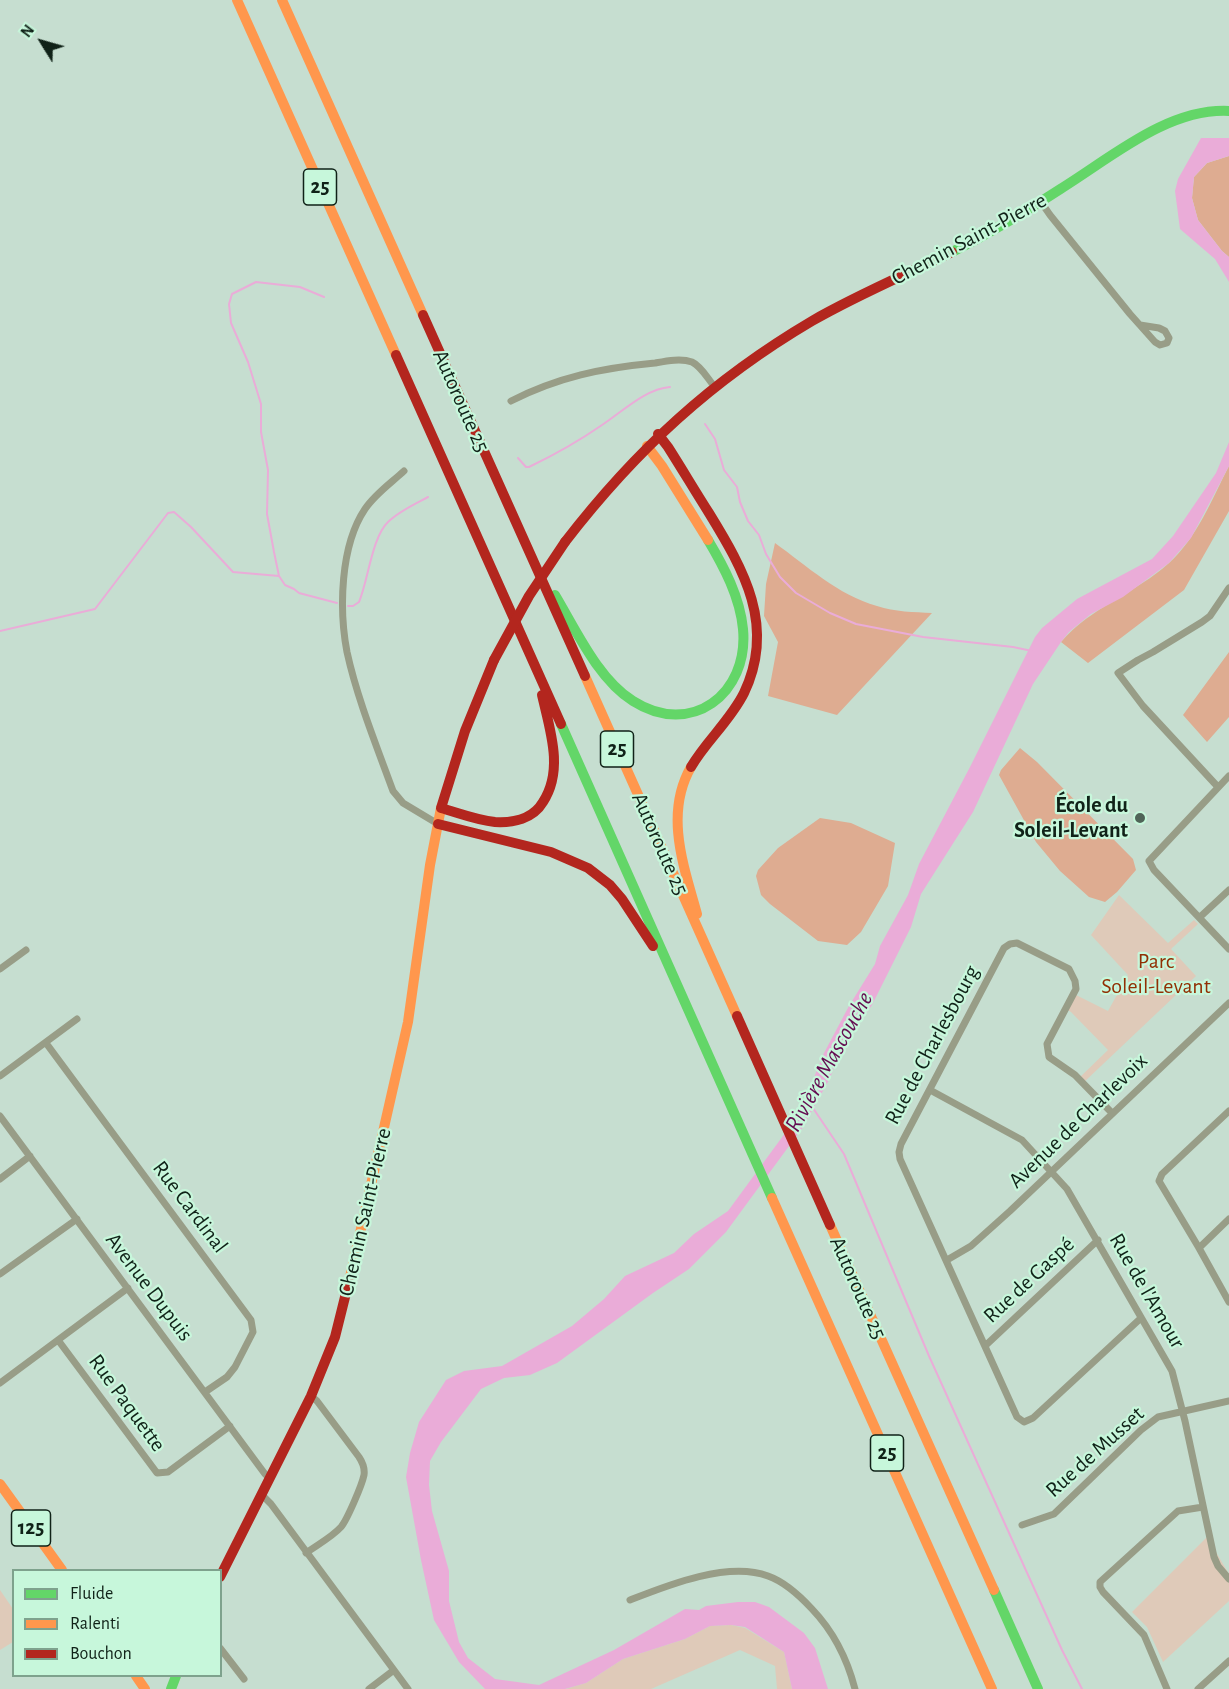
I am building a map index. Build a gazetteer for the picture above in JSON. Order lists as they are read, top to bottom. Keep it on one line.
{"streets":{"main road":["25","Chemin Saint-Pierre","Autoroute 25","125"],"street":["Rue de Charlesbourg","Avenue de Charlevoix","Rue Cardinal","Rue de Gaspé","Avenue Dupuis","Rue de l'Amour","Rue Paquette","Rue de Musset"]},"crossings":[["Chemin Saint-Pierre","Avenue Dupuis"],["Rue de Charlesbourg","Avenue de Charlevoix"],["Rue de Charlesbourg","Rue de Gaspé"],["Rue de Charlesbourg","Rue de l'Amour"],["Avenue de Charlevoix","Rue de l'Amour"],["Rue Cardinal","Avenue Dupuis"],["Rue de Gaspé","Rue de l'Amour"],["Avenue Dupuis","Rue Paquette"],["Rue de l'Amour","Rue de Musset"]],"water":["Rivière Mascouche"],"parks":["Parc Soleil-Levant"],"places":["École du Soleil-Levant"],"legend":["Fluide","Ralenti","Bouchon"],"north":"top left"}
